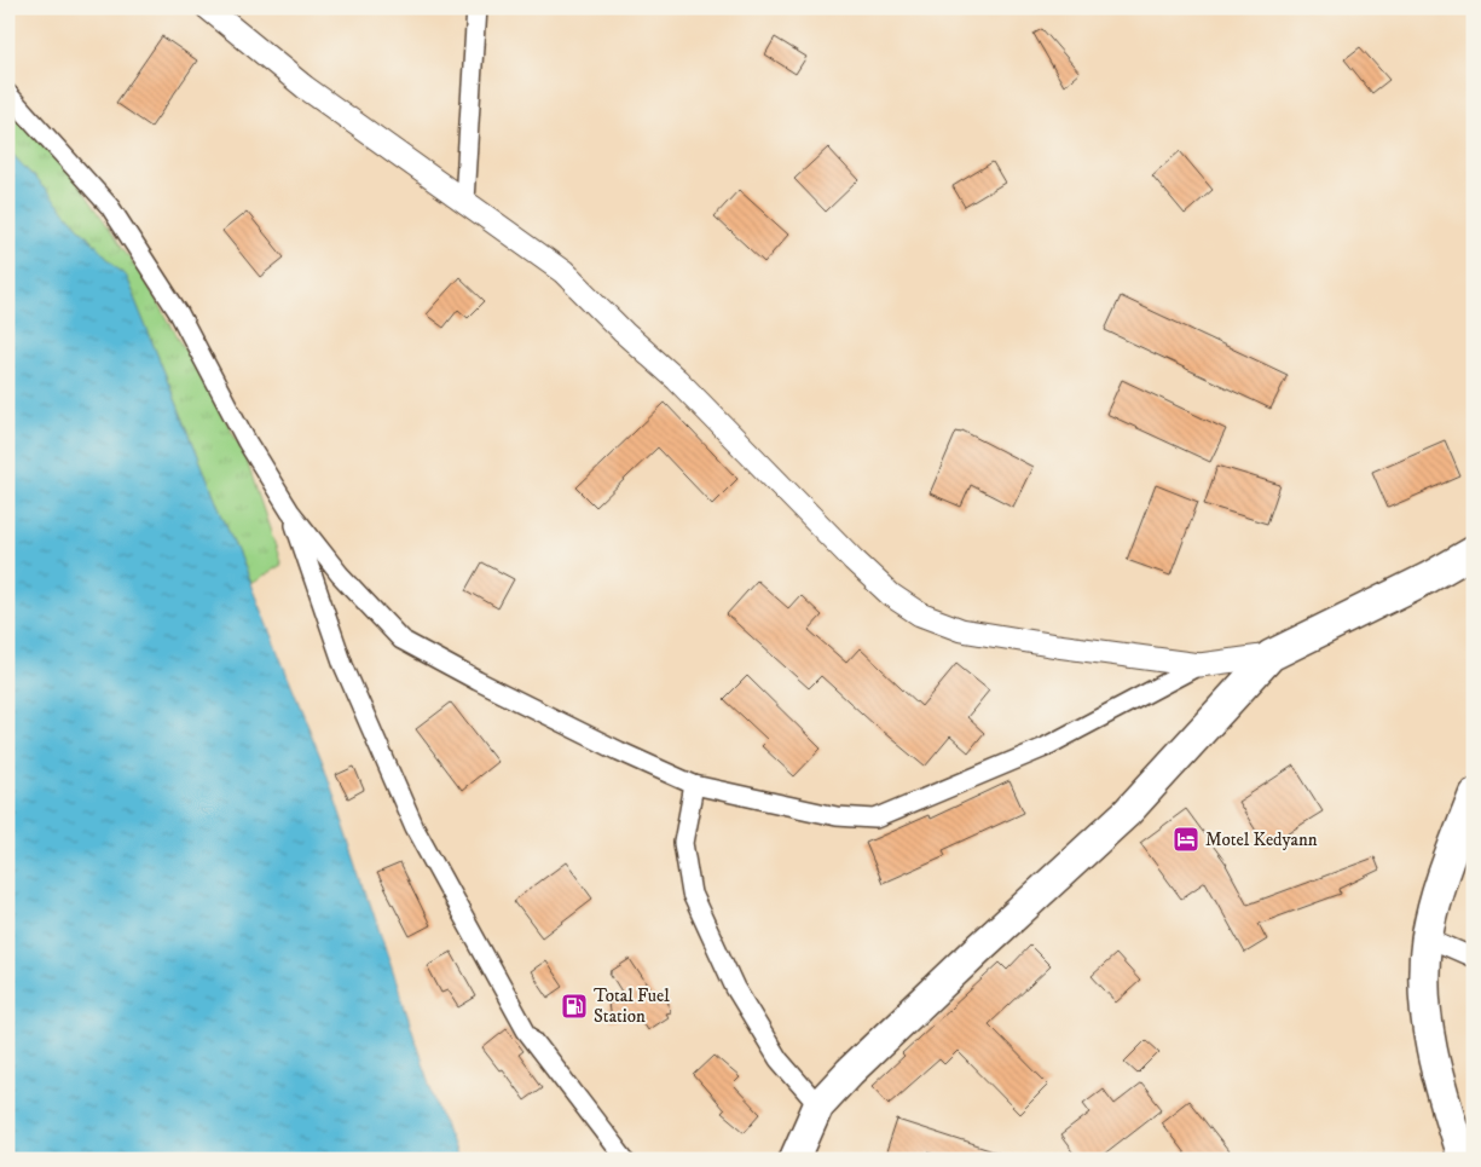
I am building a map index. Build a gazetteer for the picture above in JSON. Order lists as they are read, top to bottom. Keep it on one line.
{"places":{"hotel":["Motel Kedyann"],"fuel station":["Total Fuel Station"]}}
